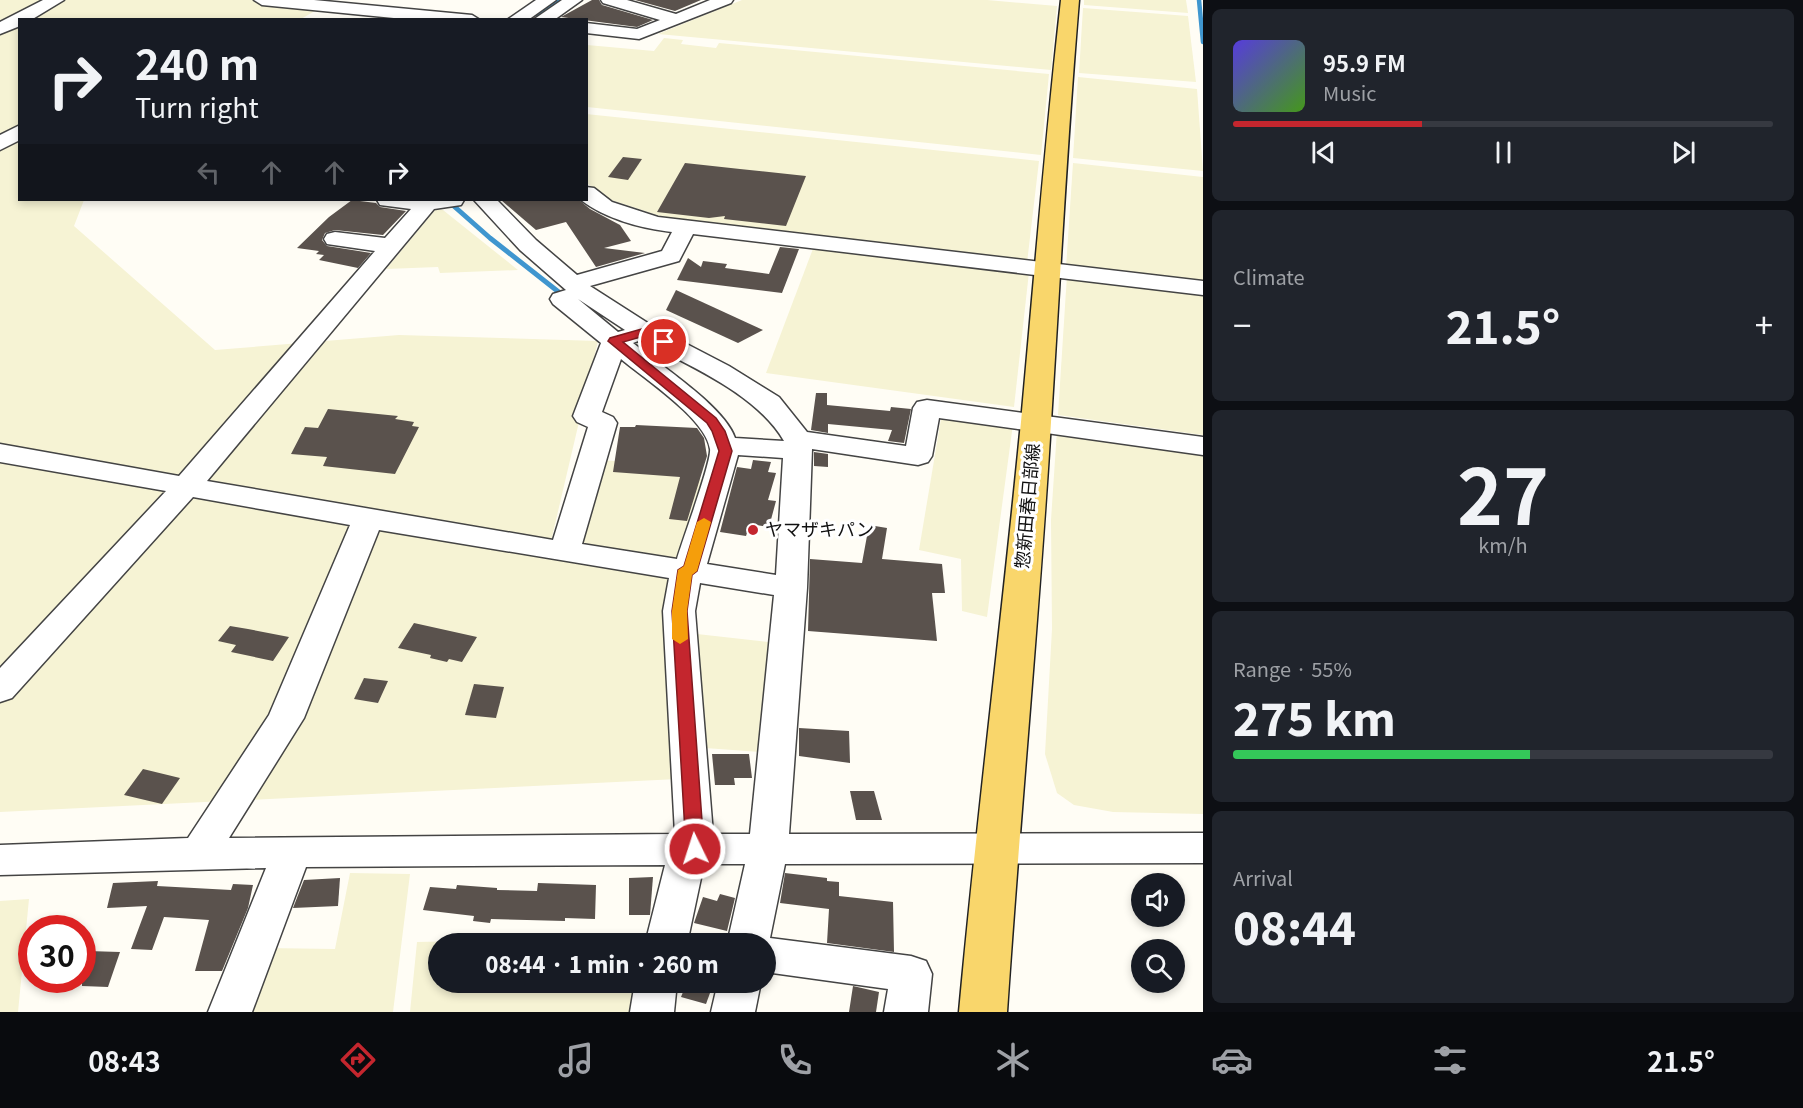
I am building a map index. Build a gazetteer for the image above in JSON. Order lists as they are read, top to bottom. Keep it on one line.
{"streets":{"main road":["惣新田春日部線"]},"places":["ヤマザキパン"],"page":{"turn":["240 m","Turn right"],"song":["95.9 FM","Music"],"tile":["Climate",["27","km/h"],["Range · 55%","275 km"],["Arrival","08:44"]],"heat":["−","21.5°","+"],"limit":"30","trip":"08:44 · 1 min · 260 m","tabs":["08:43","21.5°"]}}
